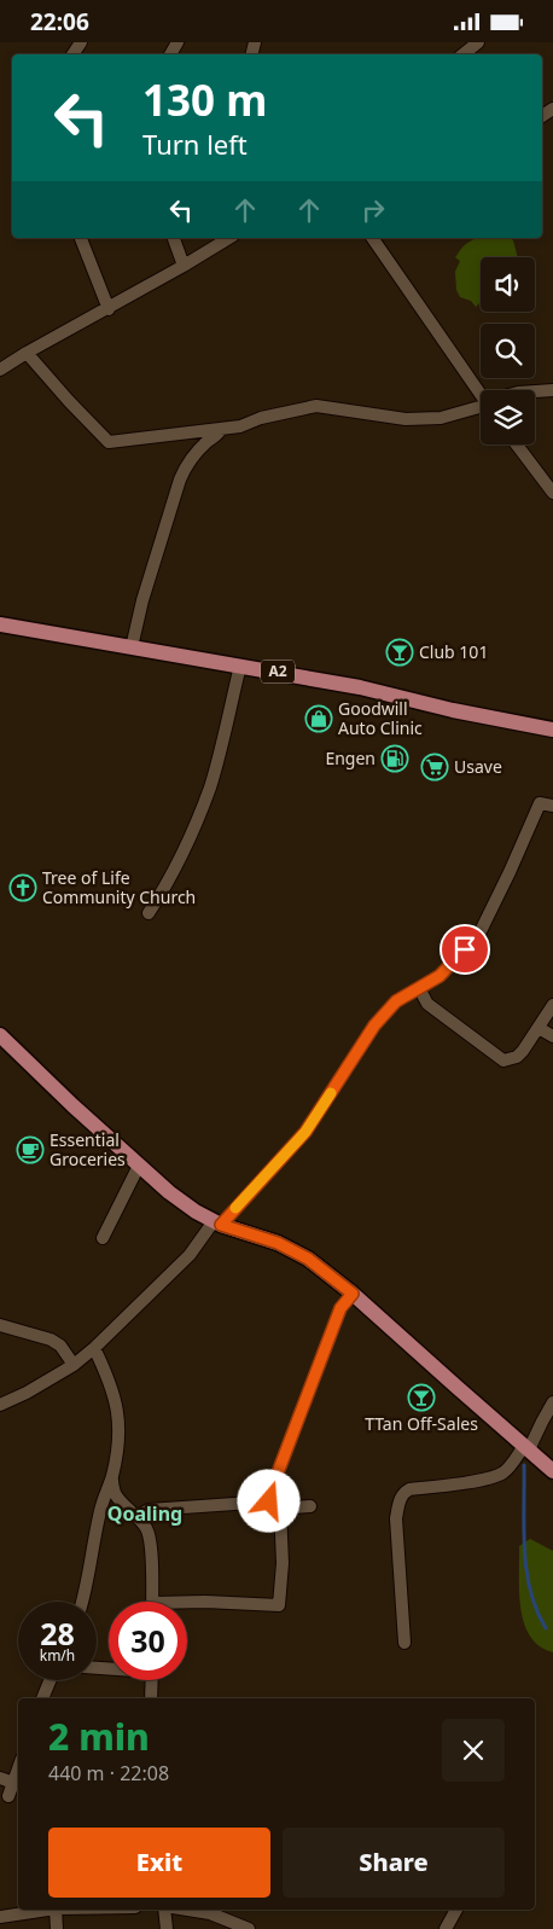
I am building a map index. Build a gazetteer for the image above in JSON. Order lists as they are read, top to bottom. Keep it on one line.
{"streets":{"main road":["A2"]},"districts":["Qoaling"],"places":{"bar":["Club 101","TTan Off-Sales"],"shop":["Goodwill Auto Clinic"],"fuel station":["Engen"],"supermarket":["Usave"],"church":["Tree of Life Community Church"],"cafe":["Essential Groceries"]},"page":{"status":"22:06","turn":["130 m","Turn left"],"speed":"28 km/h","limit":"30","heading":["2 min","440 m · 22:08"],"buttons":["Exit","Share"]}}
